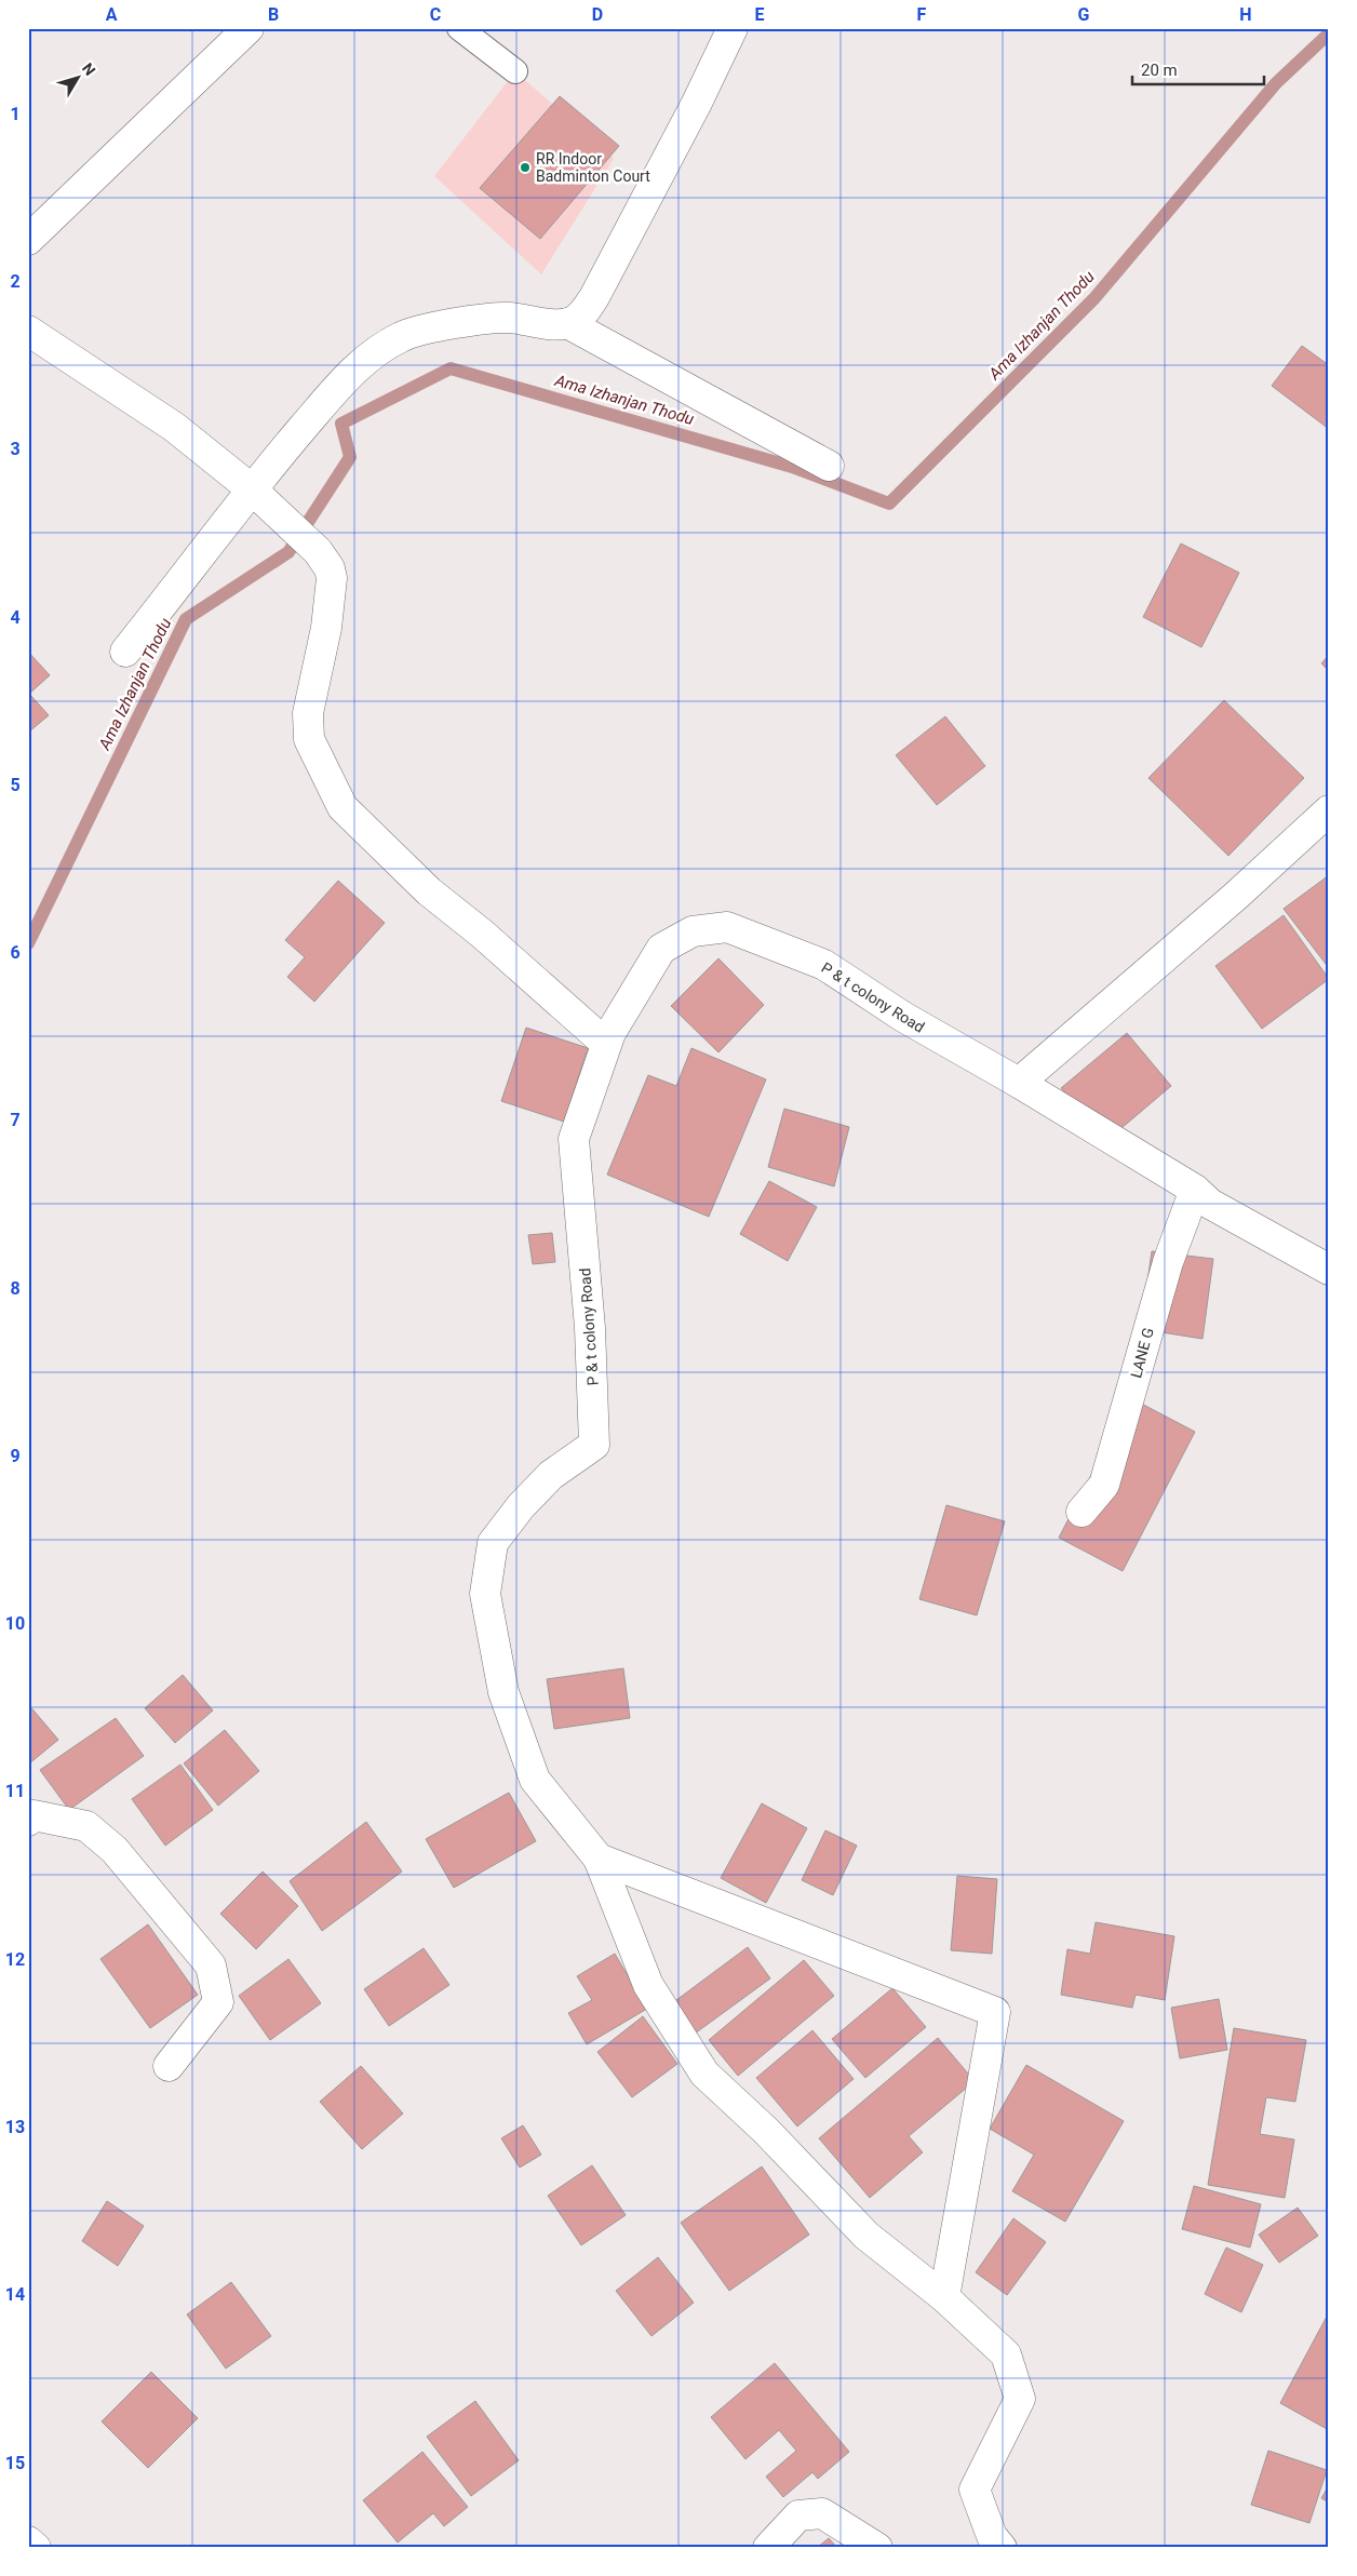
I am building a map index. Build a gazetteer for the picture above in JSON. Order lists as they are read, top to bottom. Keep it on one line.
{"streets":{"street":["P & t colony Road","LANE G"]},"crossings":[["P & t colony Road","LANE G"]],"water":["Ama Izhanjan Thodu"],"places":["RR Indoor Badminton Court"],"scale_bar":"20 m","north":"top right","grid":{"columns":["A","B","C","D","E","F","G","H"],"rows":["1","2","3","4","5","6","7","8","9","10","11","12","13","14","15"]}}
